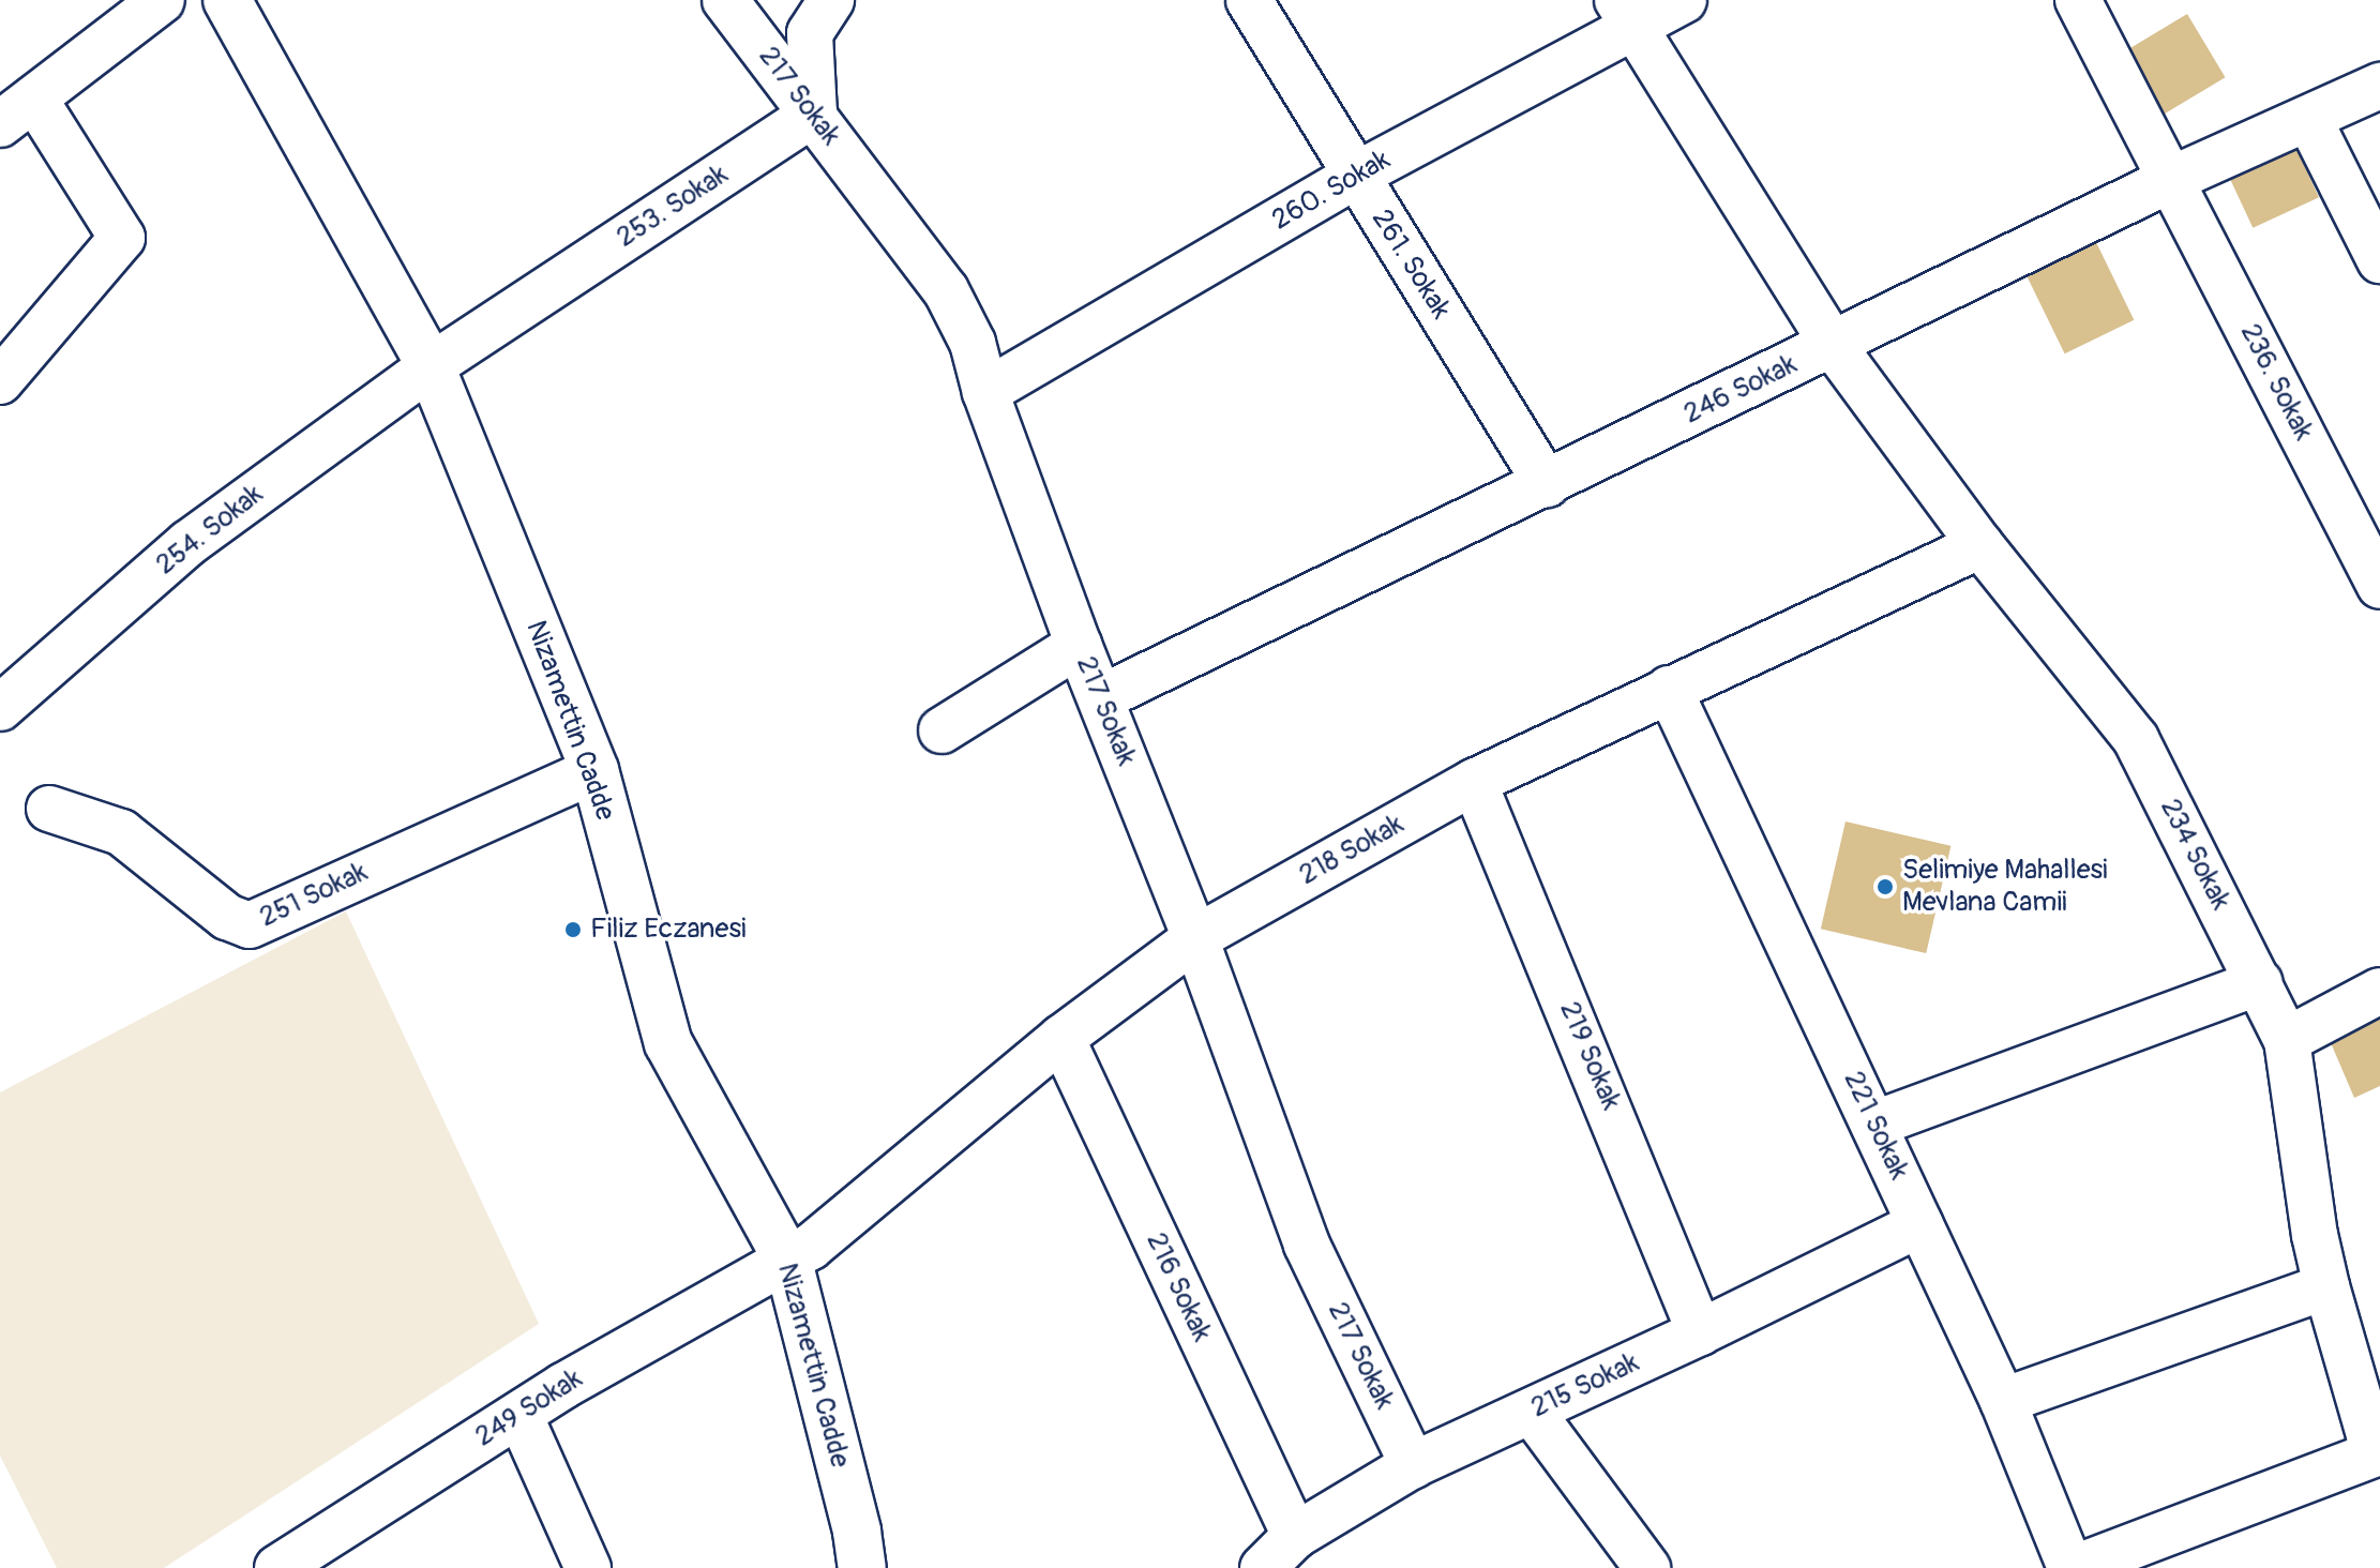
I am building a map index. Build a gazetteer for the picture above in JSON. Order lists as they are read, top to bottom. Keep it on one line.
{"streets":{"street":["217 Sokak","260. Sokak","253. Sokak","261. Sokak","236. Sokak","246 Sokak","254. Sokak","Nizamettin Cadde","218 Sokak","234 Sokak","251 Sokak","219 Sokak","221 Sokak","216 Sokak","215 Sokak","249 Sokak"]},"crossings":[["217 Sokak","260. Sokak"],["217 Sokak","253. Sokak"],["217 Sokak","246 Sokak"],["217 Sokak","218 Sokak"],["217 Sokak","215 Sokak"],["260. Sokak","261. Sokak"],["260. Sokak","234 Sokak"],["253. Sokak","254. Sokak"],["253. Sokak","Nizamettin Cadde"],["261. Sokak","246 Sokak"],["236. Sokak","246 Sokak"],["246 Sokak","234 Sokak"],["254. Sokak","Nizamettin Cadde"],["Nizamettin Cadde","218 Sokak"],["Nizamettin Cadde","251 Sokak"],["Nizamettin Cadde","249 Sokak"],["218 Sokak","234 Sokak"],["218 Sokak","219 Sokak"],["218 Sokak","221 Sokak"],["218 Sokak","216 Sokak"],["218 Sokak","249 Sokak"],["219 Sokak","215 Sokak"],["221 Sokak","215 Sokak"],["216 Sokak","215 Sokak"]],"places":["Selimiye Mahallesi Mevlana Camii","Filiz Eczanesi"]}
